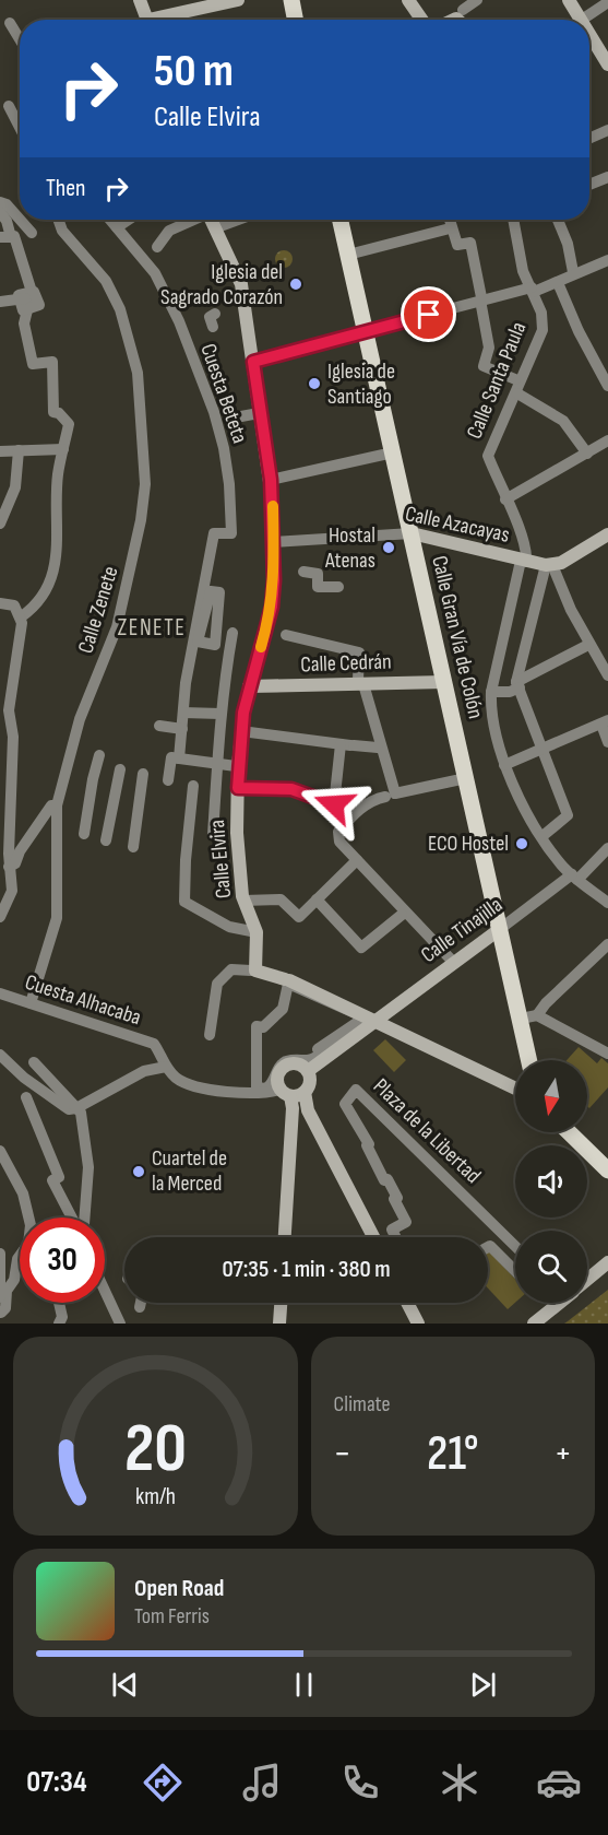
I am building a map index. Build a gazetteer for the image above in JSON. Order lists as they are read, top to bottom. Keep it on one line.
{"streets":{"main road":["Calle Azacayas","Calle Gran Vía de Colón","Calle Cedrán","Calle Elvira","Calle Tinajilla"],"street":["Calle Santa Paula","Cuesta Beteta","Calle Zenete","Cuesta Alhacaba","Plaza de la Libertad"]},"crossings":[["Calle Santa Paula","Calle Azacayas"],["Calle Azacayas","Calle Gran Vía de Colón"],["Calle Azacayas","Calle Elvira"],["Calle Zenete","Cuesta Alhacaba"],["Calle Gran Vía de Colón","Calle Cedrán"],["Calle Gran Vía de Colón","Calle Tinajilla"],["Calle Cedrán","Calle Elvira"],["Calle Elvira","Calle Tinajilla"]],"districts":["ZENETE"],"places":["Iglesia del Sagrado Corazón","Iglesia de Santiago","Hostal Atenas","ECO Hostel","Cuartel de la Merced"],"north":"bottom","page":{"turn":["50 m","Calle Elvira"],"then":"Then","limit":"30","trip":"07:35 · 1 min · 380 m","tile":"Climate","heat":["−","21°","+"],"song":["Open Road","Tom Ferris"],"tabs":"07:34","gauge":["20","km/h"]}}
